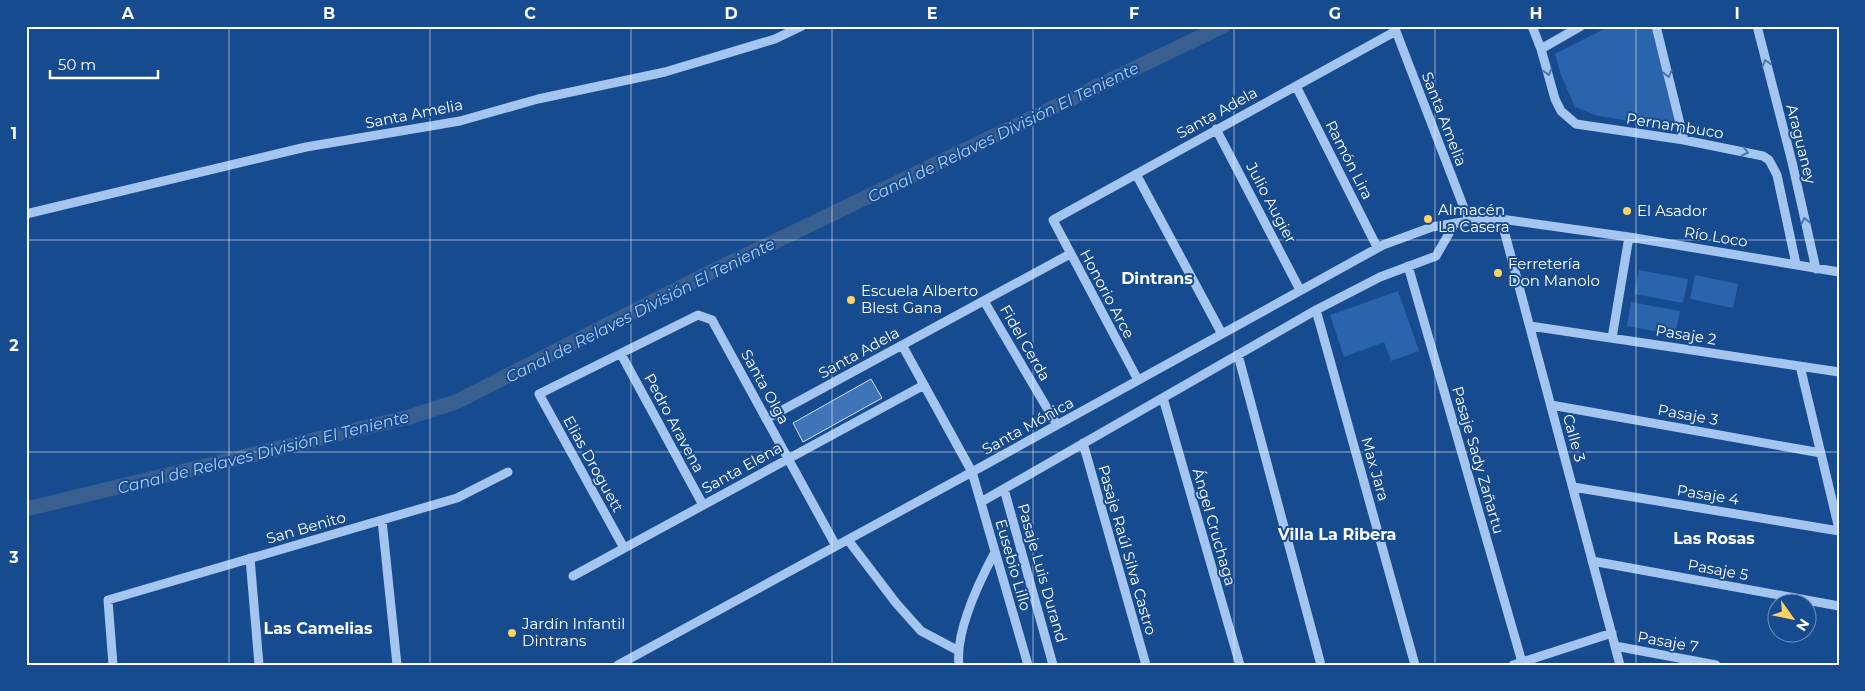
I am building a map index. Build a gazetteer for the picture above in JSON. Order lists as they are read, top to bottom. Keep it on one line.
{"streets":{"street":["Santa Adela","Santa Amelia","Pernambuco","Araguaney","Ramón Lira","Julio Augier","Río Loco","Honorio Arce","Pasaje 2","Fidel Cerda","Santa Olga","Pasaje 3","Pedro Aravena","Santa Mónica","Calle 3","Pasaje Sady Zañartu","Elias Droguett","Santa Elena","Max Jara","Pasaje 4","Ángel Cruchaga","San Benito","Pasaje Raúl Silva Castro","Eusebio Lillo","Pasaje 5","Pasaje Luis Durand","Pasaje 7"]},"crossings":[["Santa Adela","Santa Amelia"],["Santa Adela","Ramón Lira"],["Santa Adela","Julio Augier"],["Santa Adela","Honorio Arce"],["Santa Adela","Fidel Cerda"],["Santa Adela","Santa Olga"],["Santa Adela","Eusebio Lillo"],["Santa Amelia","Río Loco"],["Santa Amelia","Santa Mónica"],["Pernambuco","Río Loco"],["Araguaney","Río Loco"],["Ramón Lira","Santa Mónica"],["Julio Augier","Santa Mónica"],["Río Loco","Santa Mónica"],["Río Loco","Calle 3"],["Honorio Arce","Santa Mónica"],["Pasaje 2","Calle 3"],["Fidel Cerda","Santa Mónica"],["Santa Olga","Pedro Aravena"],["Santa Olga","Santa Mónica"],["Santa Olga","Elias Droguett"],["Santa Olga","Santa Elena"],["Pasaje 3","Calle 3"],["Pedro Aravena","Elias Droguett"],["Pedro Aravena","Santa Elena"],["Santa Mónica","Eusebio Lillo"],["Calle 3","Pasaje 4"],["Calle 3","Pasaje 5"],["Calle 3","Pasaje 7"],["Elias Droguett","Santa Elena"],["Santa Elena","Eusebio Lillo"]],"one_way":["Pernambuco","Araguaney"],"districts":["Dintrans","Villa La Ribera","Las Rosas","Las Camelias"],"water":["Canal de Relaves División El Teniente"],"places":["El Asador","Almacén La Casera","Ferretería Don Manolo","Escuela Alberto Blest Gana","Jardín Infantil Dintrans"],"scale_bar":"50 m","north":"bottom right","grid":{"columns":["A","B","C","D","E","F","G","H","I"],"rows":["1","2","3"]}}
